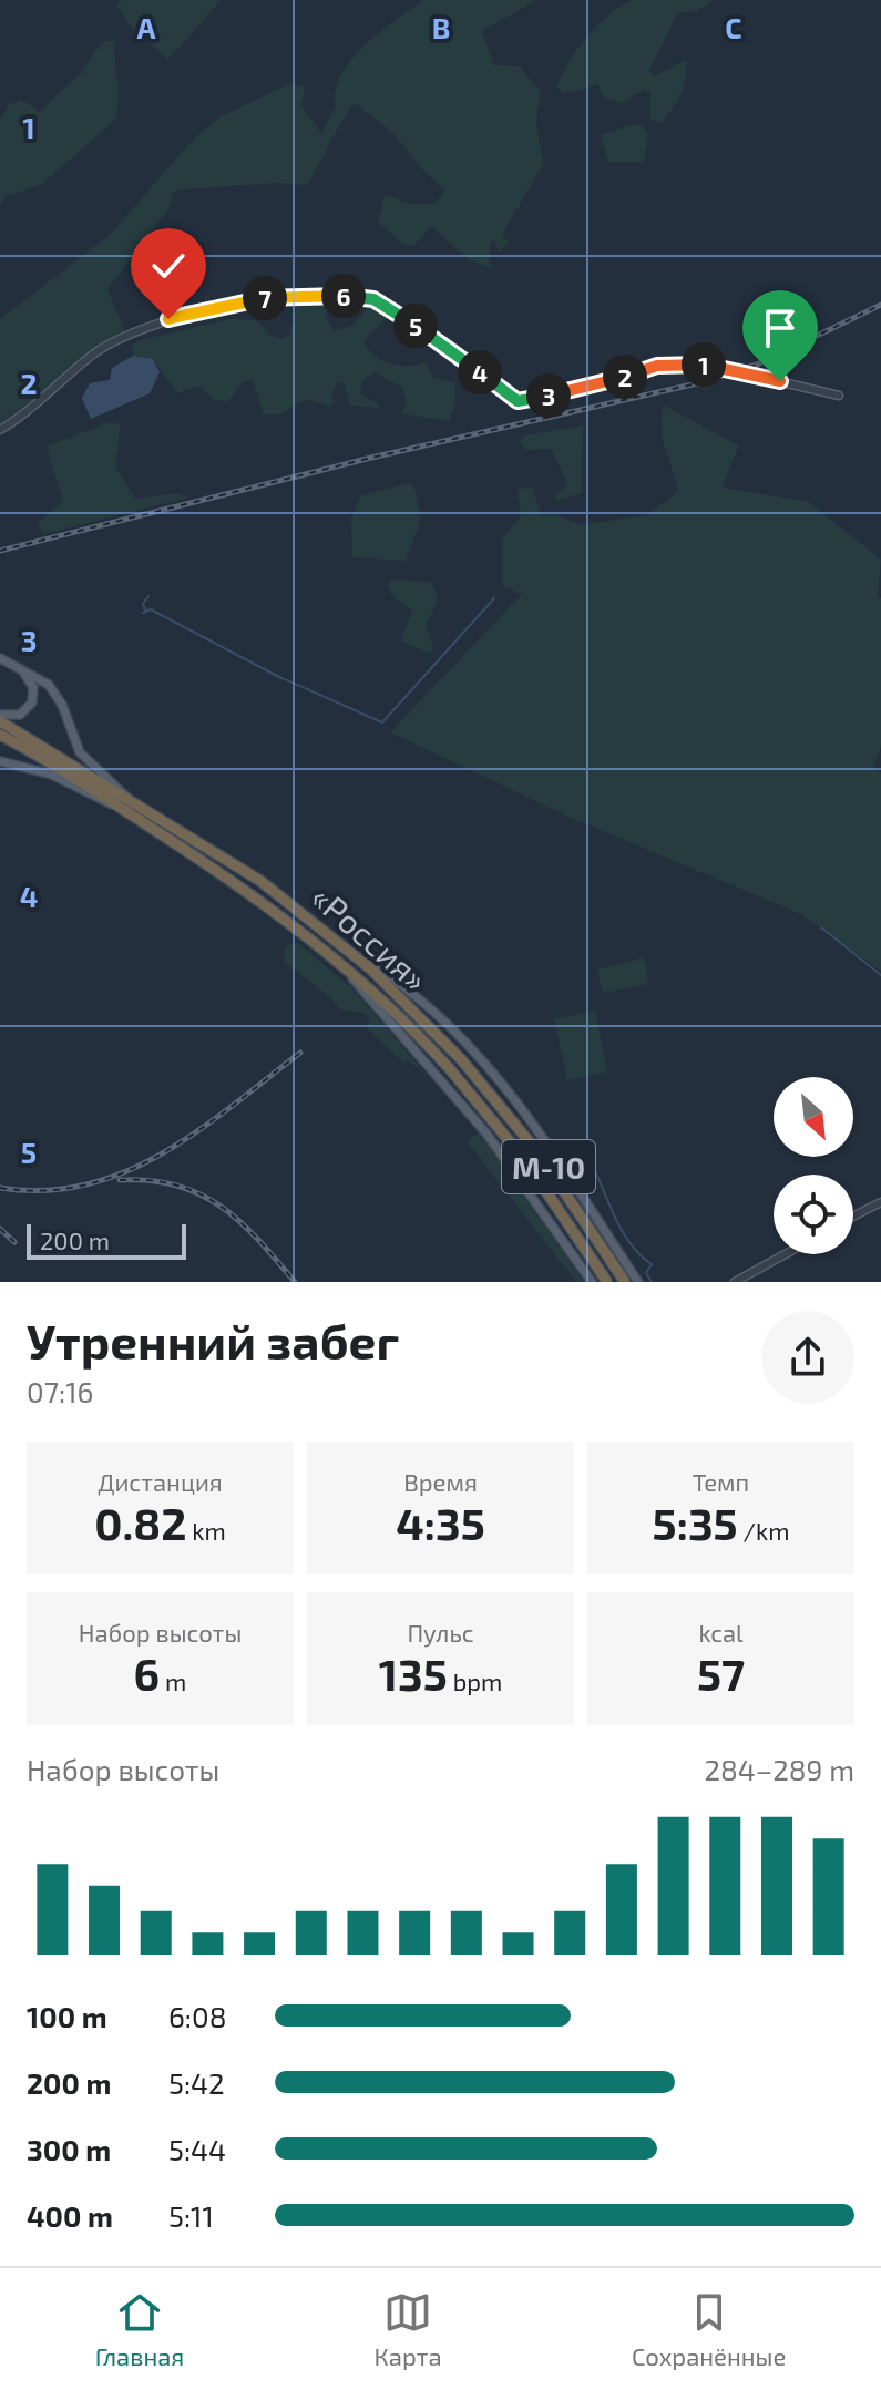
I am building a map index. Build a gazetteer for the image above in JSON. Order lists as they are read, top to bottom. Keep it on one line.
{"streets":{"highway":["«Россия»","М-10"]},"scale_bar":"200 m","north":"bottom right","page":{"pins":["6","7","5","1","4","2","3"],"scale":"200 m","heading":["Утренний забег","07:16"],"stats":[["Дистанция","0.82 km"],["Время","4:35"],["Темп","5:35 /km"],["Набор высоты","6 m"],["Пульс","135 bpm"],["kcal","57"]],"chart":["Набор высоты","284–289 m"],"list":[{"name":"100 m","note":"6:08"},{"name":"200 m","note":"5:42"},{"name":"300 m","note":"5:44"},{"name":"400 m","note":"5:11"}],"tabs":["Главная","Карта","Сохранённые"]},"grid":{"columns":["A","B","C"],"rows":["1","2","3","4","5"]}}
